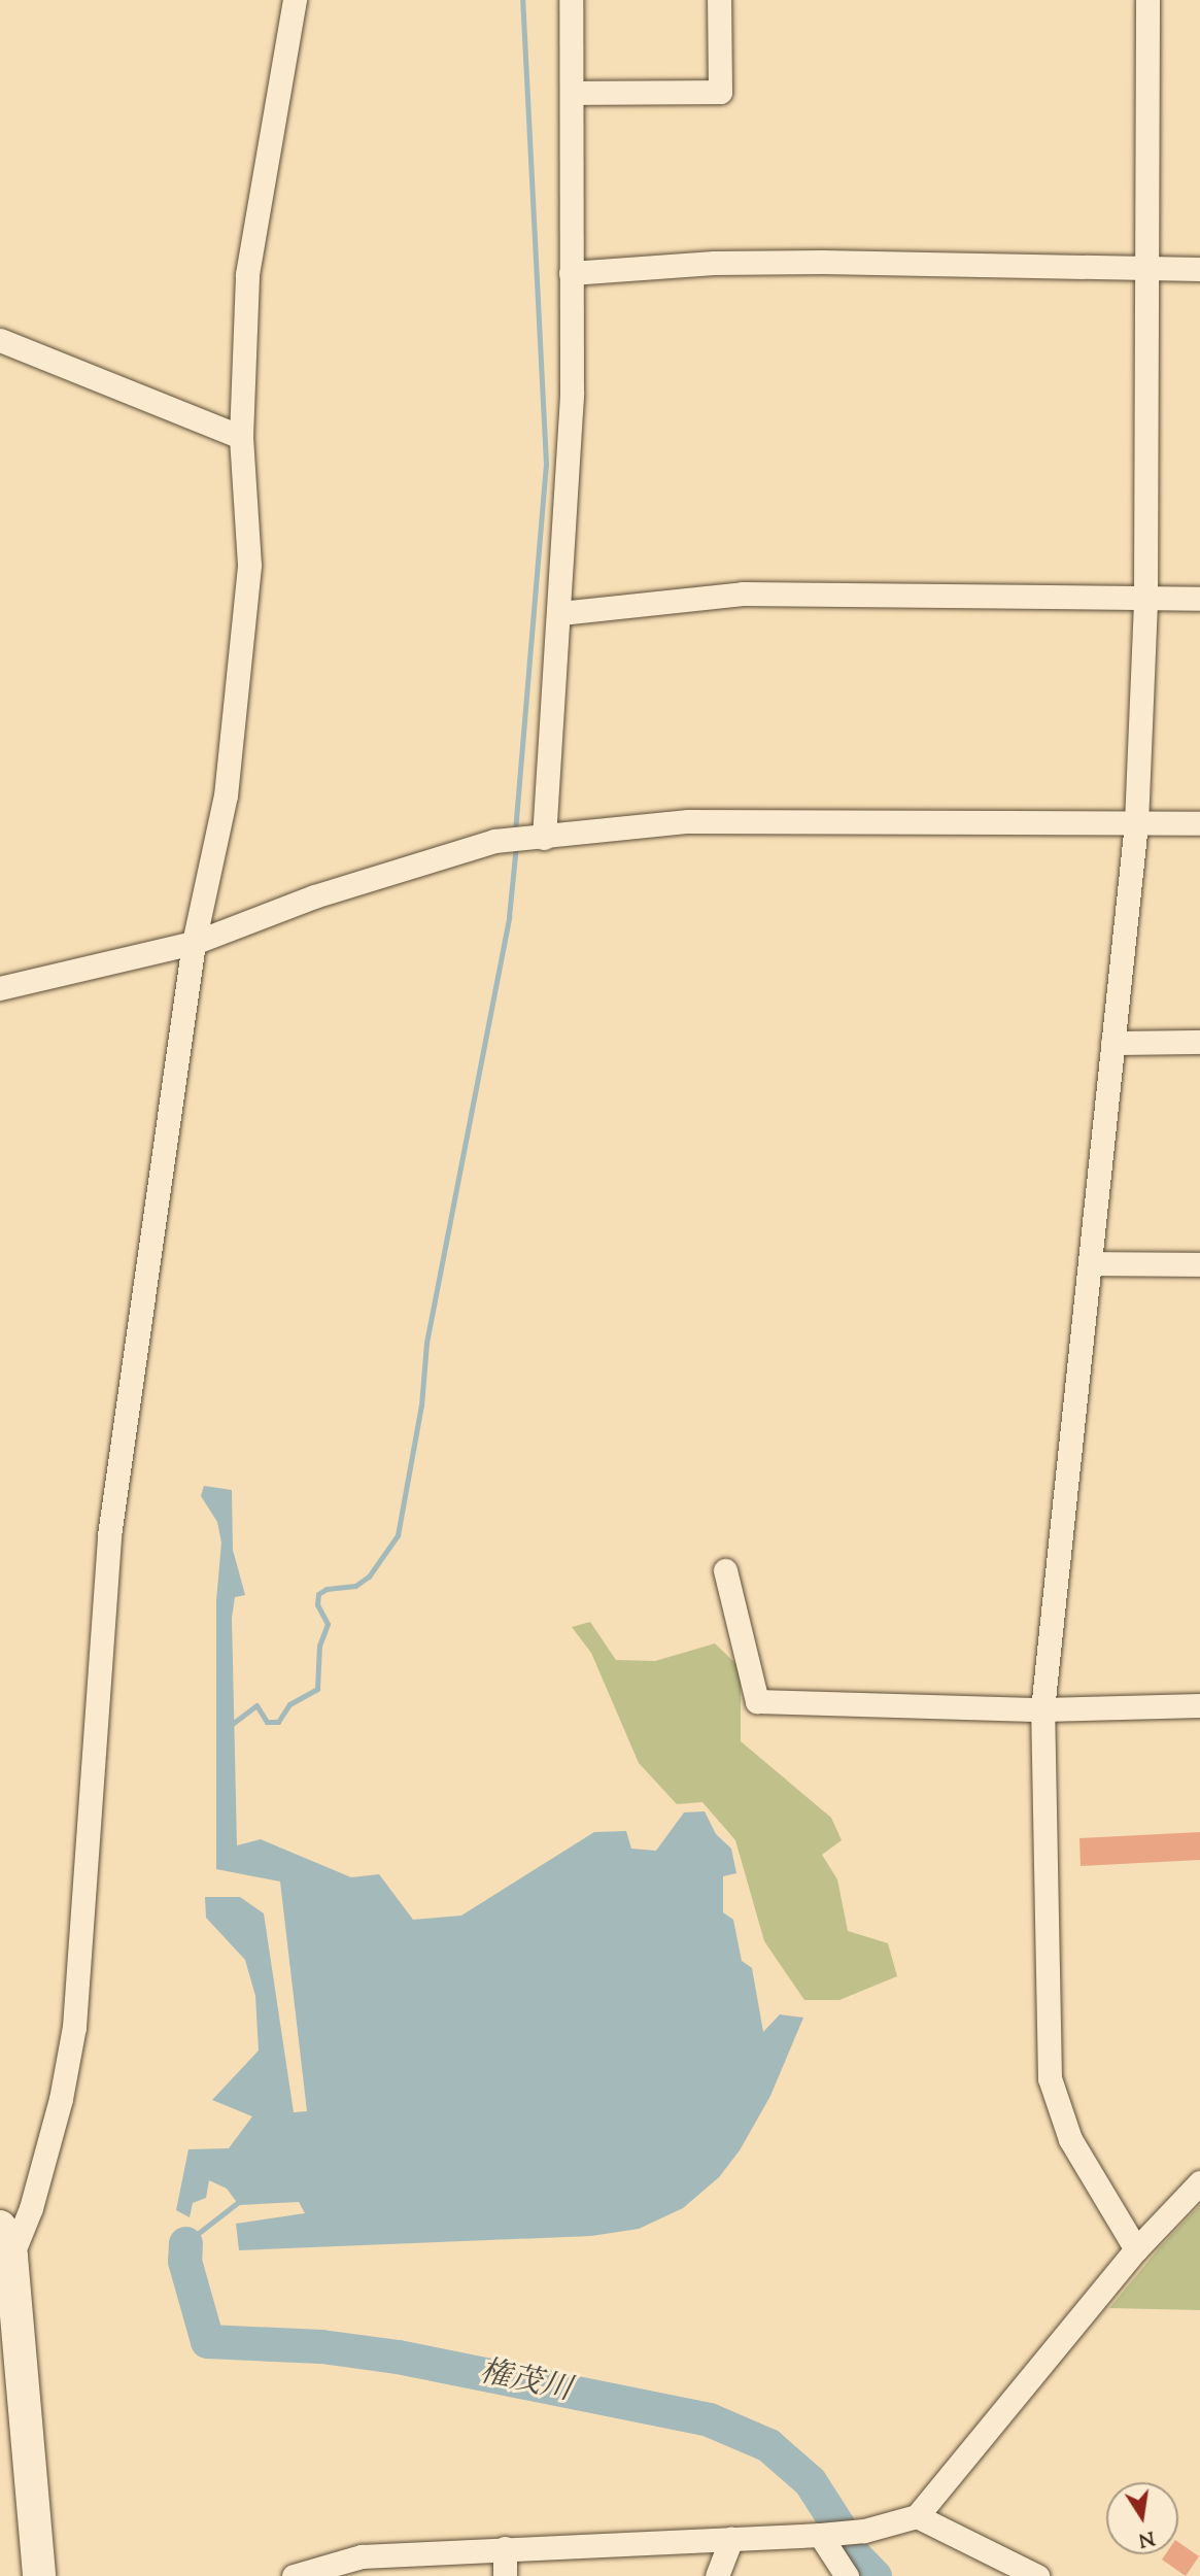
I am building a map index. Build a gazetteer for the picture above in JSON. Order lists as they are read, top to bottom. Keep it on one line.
{"water":["権茂川"],"north":"bottom"}
